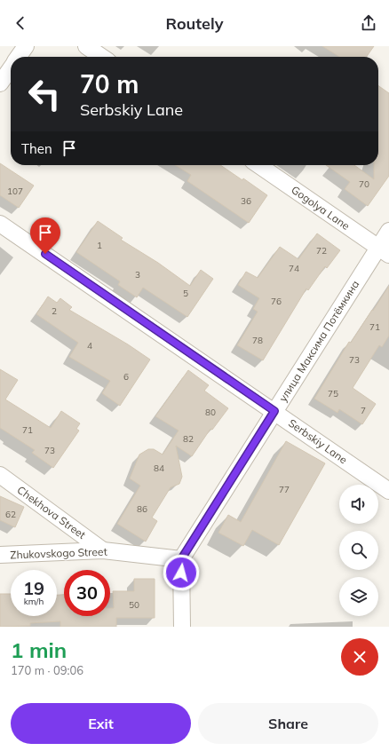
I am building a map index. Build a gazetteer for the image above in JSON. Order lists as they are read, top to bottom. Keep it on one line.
{"streets":{"street":["Gogolya Lane","улица Максима Потёмкина","Serbskiy Lane","Chekhova Street","Zhukovskogo Street"]},"crossings":[["Gogolya Lane","улица Максима Потёмкина"],["улица Максима Потёмкина","Serbskiy Lane"],["улица Максима Потёмкина","Zhukovskogo Street"],["Chekhova Street","Zhukovskogo Street"]],"house_numbers":["70","107","36","1","72","74","3","5","76","2","71","78","4","73","6","75","7","80","71","82","73","84","77","86","62","50"],"page":{"header":"Routely","turn":["70 m","Serbskiy Lane"],"then":"Then","speed":"19 km/h","limit":"30","heading":["1 min","170 m · 09:06"],"buttons":["Exit","Share"]}}
